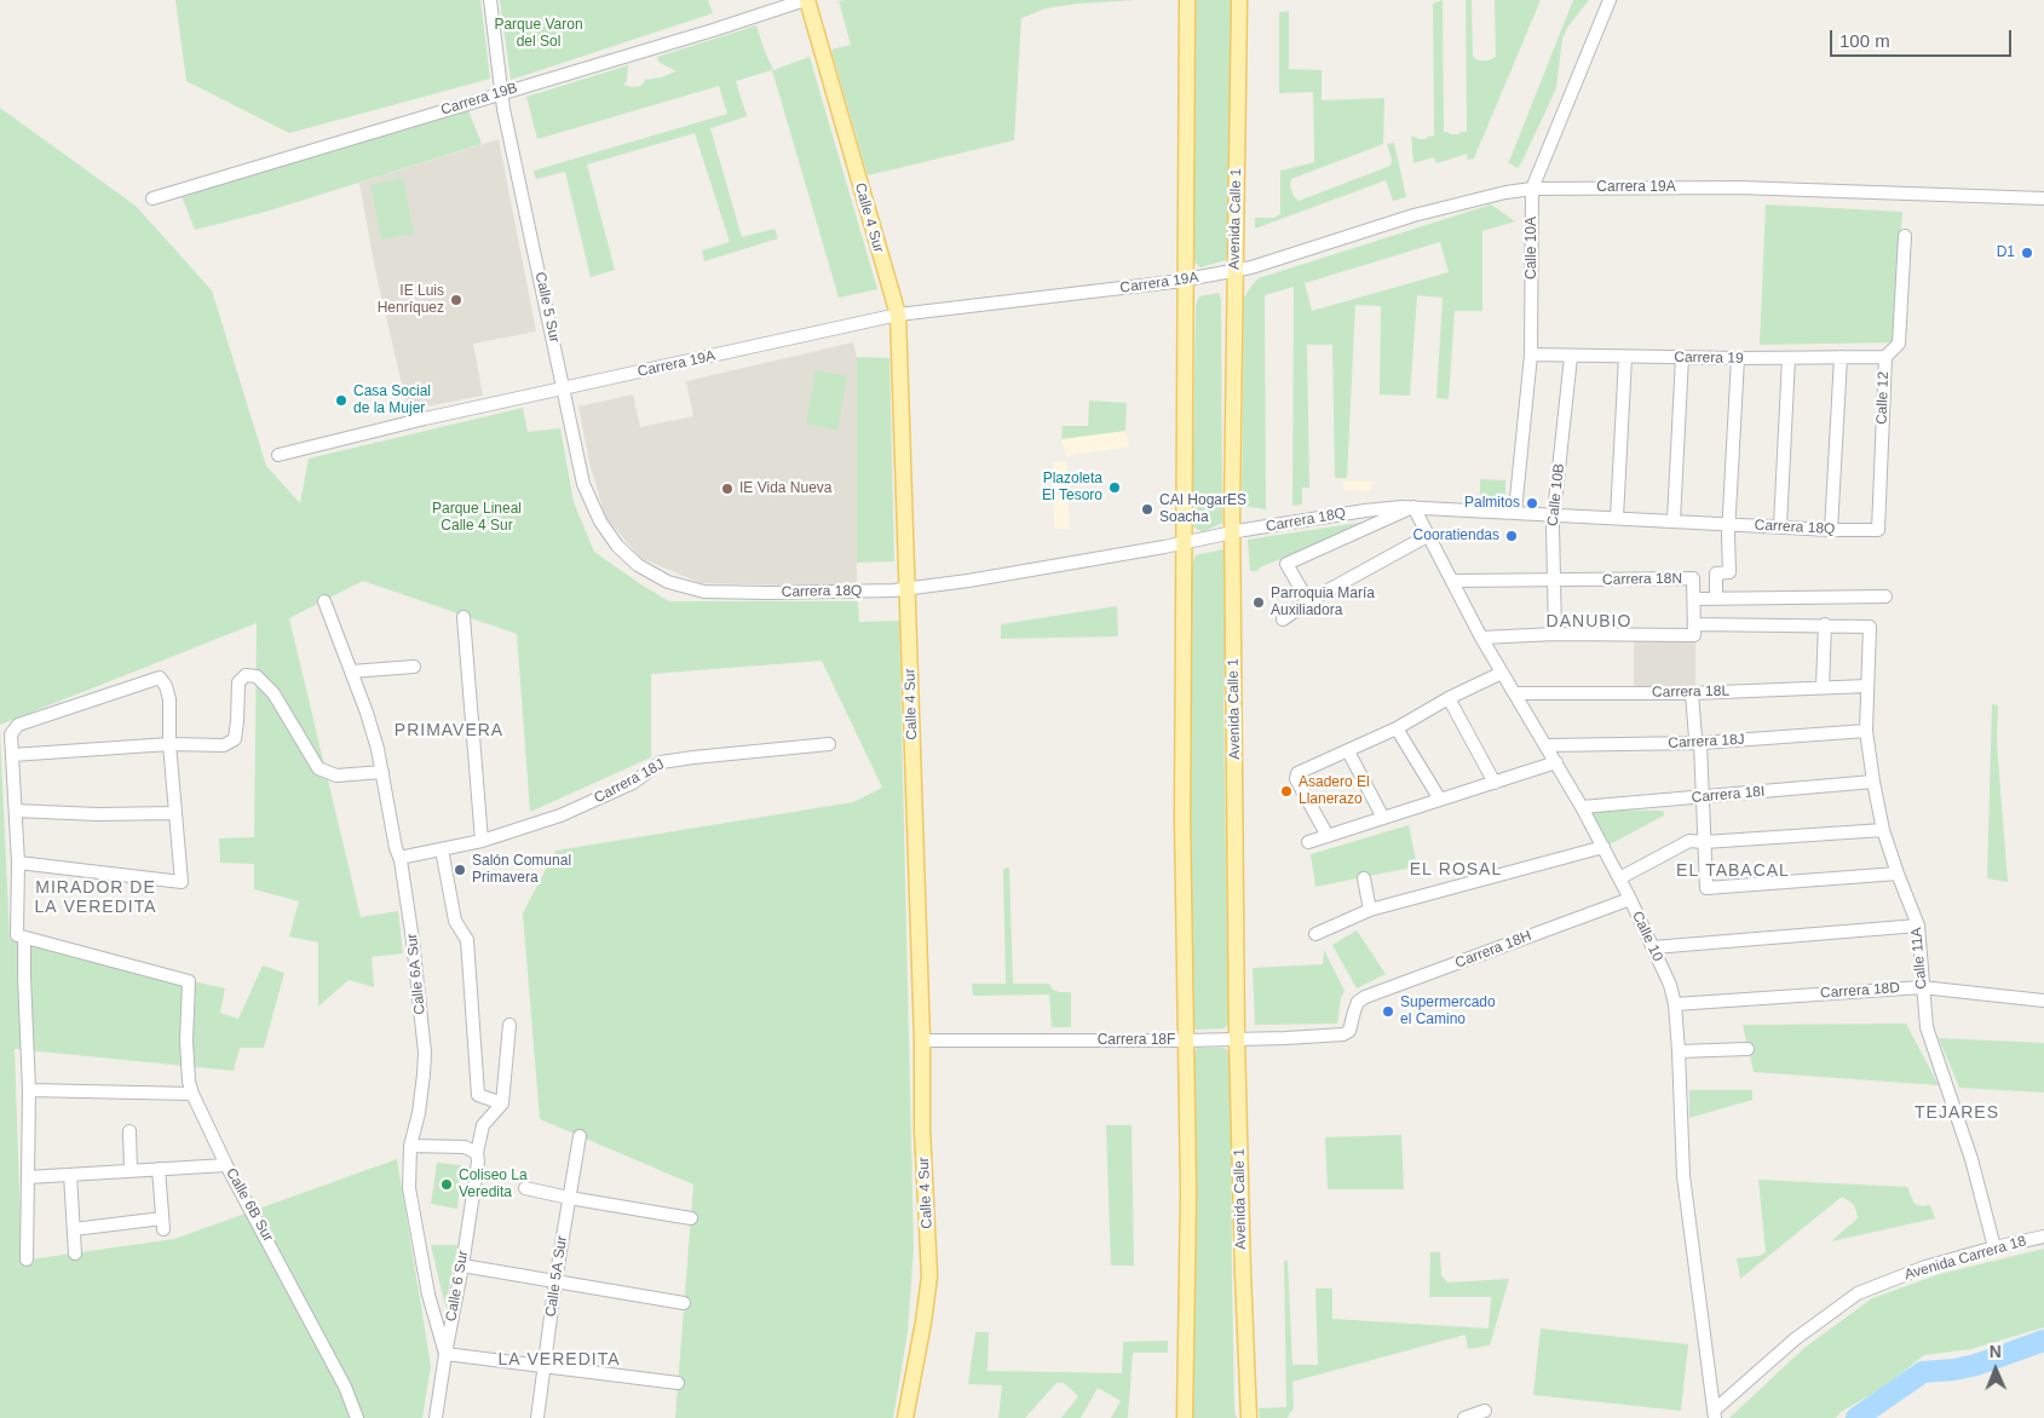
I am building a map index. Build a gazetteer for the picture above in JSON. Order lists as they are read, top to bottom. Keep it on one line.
{"streets":{"main road":["Calle 4 Sur","Avenida Calle 1"],"street":["Carrera 19B","Carrera 19A","Calle 10A","Calle 5 Sur","Carrera 19","Calle 12","Calle 10B","Carrera 18Q","Carrera 18N","Carrera 18L","Carrera 18J","Carrera 18I","Calle 10","Carrera 18H","Calle 11A","Calle 6A Sur","Carrera 18D","Carrera 18F","Calle 6B Sur","Avenida Carrera 18","Calle 5A Sur","Calle 6 Sur"]},"crossings":[["Carrera 19B","Calle 4 Sur"],["Carrera 19B","Calle 5 Sur"],["Carrera 19A","Calle 4 Sur"],["Carrera 19A","Avenida Calle 1"],["Carrera 19A","Calle 10A"],["Carrera 19A","Calle 5 Sur"],["Calle 4 Sur","Carrera 18Q"],["Calle 4 Sur","Carrera 18F"],["Avenida Calle 1","Carrera 18Q"],["Avenida Calle 1","Carrera 18F"],["Calle 10A","Carrera 19"],["Calle 10A","Carrera 18Q"],["Calle 5 Sur","Carrera 18Q"],["Carrera 19","Calle 12"],["Carrera 19","Calle 10B"],["Calle 12","Carrera 18Q"],["Calle 10B","Carrera 18Q"],["Calle 10B","Carrera 18N"],["Carrera 18Q","Calle 10"],["Carrera 18N","Calle 10"],["Carrera 18L","Calle 10"],["Carrera 18L","Calle 11A"],["Carrera 18J","Calle 10"],["Carrera 18J","Calle 11A"],["Carrera 18J","Calle 6A Sur"],["Carrera 18I","Calle 10"],["Carrera 18I","Calle 11A"],["Calle 10","Carrera 18H"],["Calle 10","Carrera 18D"],["Calle 10","Avenida Carrera 18"],["Carrera 18H","Carrera 18F"],["Calle 11A","Carrera 18D"],["Calle 11A","Avenida Carrera 18"],["Calle 6A Sur","Calle 6 Sur"]],"districts":["DANUBIO","PRIMAVERA","EL ROSAL","EL TABACAL","MIRADOR DE LA VEREDITA","TEJARES","LA VEREDITA"],"parks":["Parque Varon del Sol","Parque Lineal Calle 4 Sur"],"places":["D1","IE Luis Henríquez","Casa Social de la Mujer","Plazoleta El Tesoro","IE Vida Nueva","Palmitos","CAI HogarES Soacha","Cooratiendas","Parroquia María Auxiliadora","Asadero El Llanerazo","Salón Comunal Primavera","Supermercado el Camino","Coliseo La Veredita"],"scale_bar":"100 m","north":"top"}
